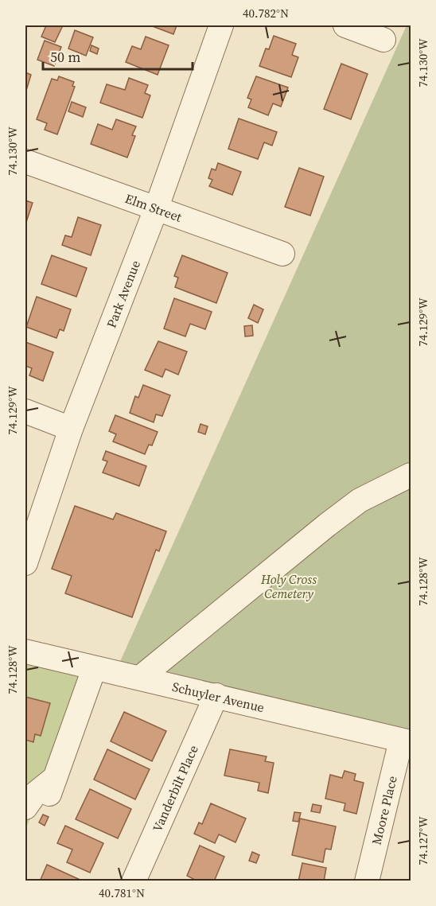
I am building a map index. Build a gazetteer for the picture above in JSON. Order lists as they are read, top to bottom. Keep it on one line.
{"streets":{"street":["Elm Street","Park Avenue","Schuyler Avenue","Vanderbilt Place","Moore Place"]},"crossings":[["Elm Street","Park Avenue"],["Schuyler Avenue","Vanderbilt Place"],["Schuyler Avenue","Moore Place"]],"parks":["Holy Cross Cemetery"],"scale_bar":"50 m","coordinates":["40.782°N","74.130°W","74.129°W","74.128°W","74.127°W","40.781°N"]}
